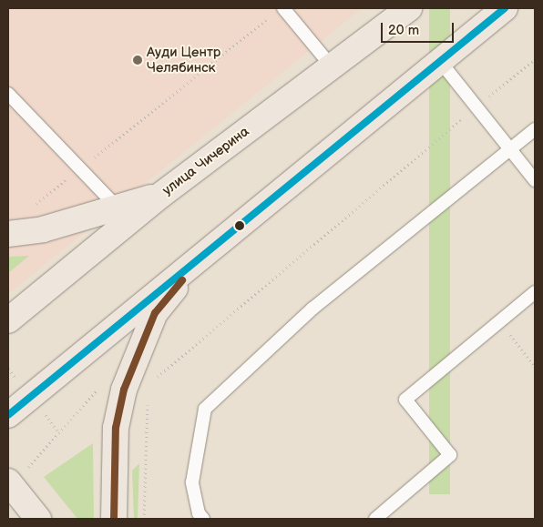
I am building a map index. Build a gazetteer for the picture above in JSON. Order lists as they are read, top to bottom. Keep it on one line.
{"streets":{"main road":["улица Чичерина"]},"places":["Ауди Центр Челябинск"],"scale_bar":"20 m"}
